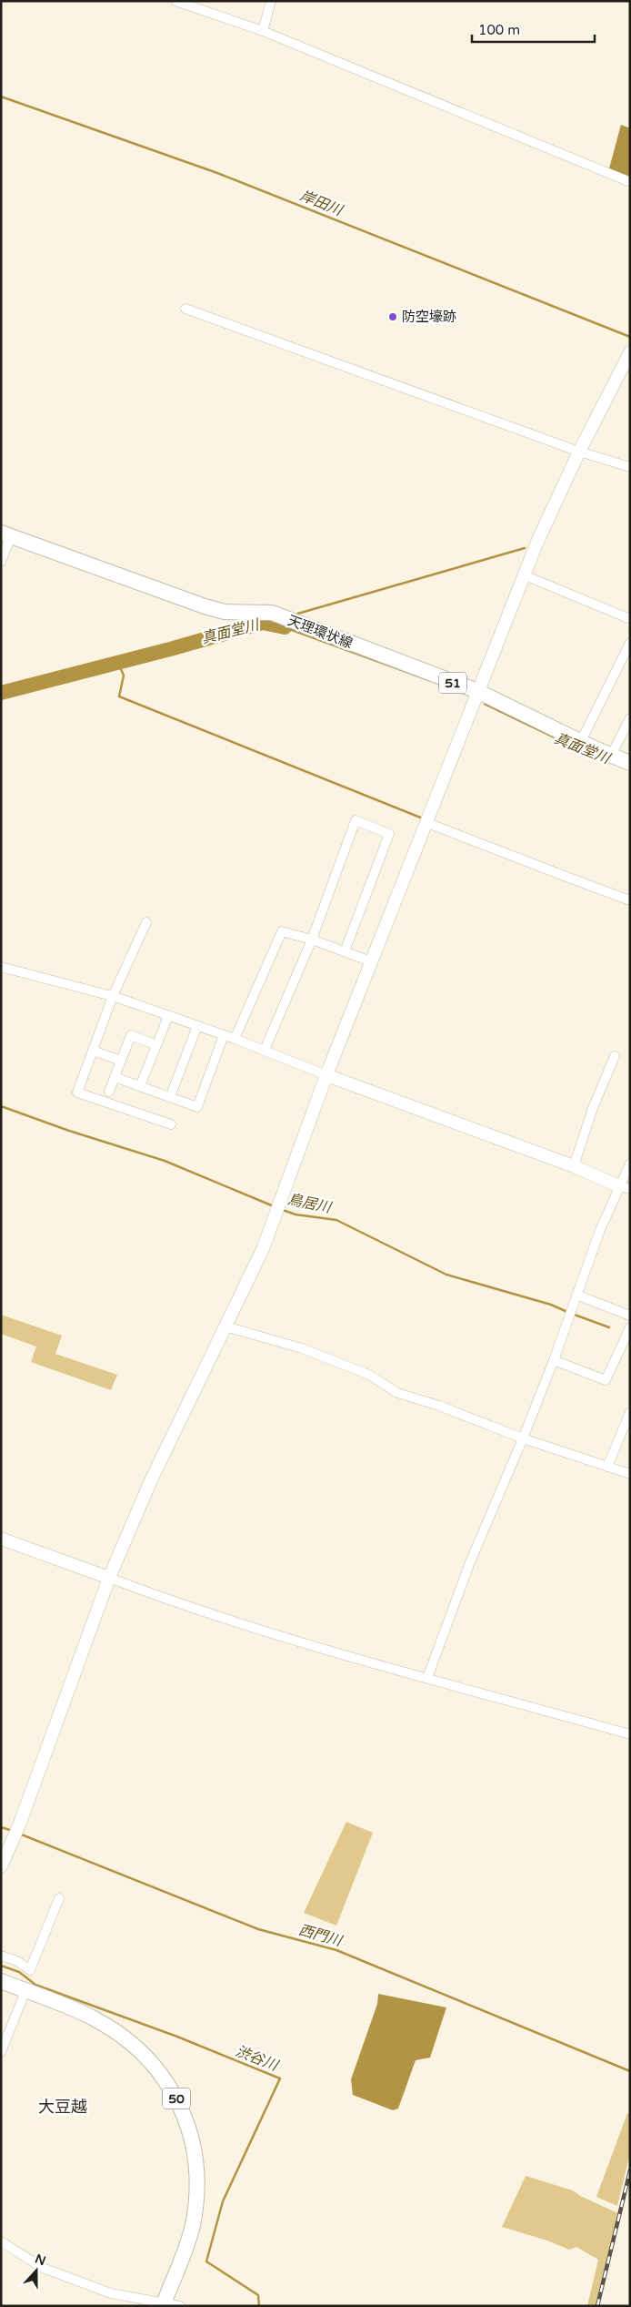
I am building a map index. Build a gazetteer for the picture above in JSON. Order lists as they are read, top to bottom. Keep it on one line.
{"streets":{"main road":["天理環状線","51","50"]},"districts":["大豆越"],"water":["岸田川","真面堂川","鳥居川","西門川","渋谷川"],"places":["防空壕跡"],"scale_bar":"100 m","north":"top"}
